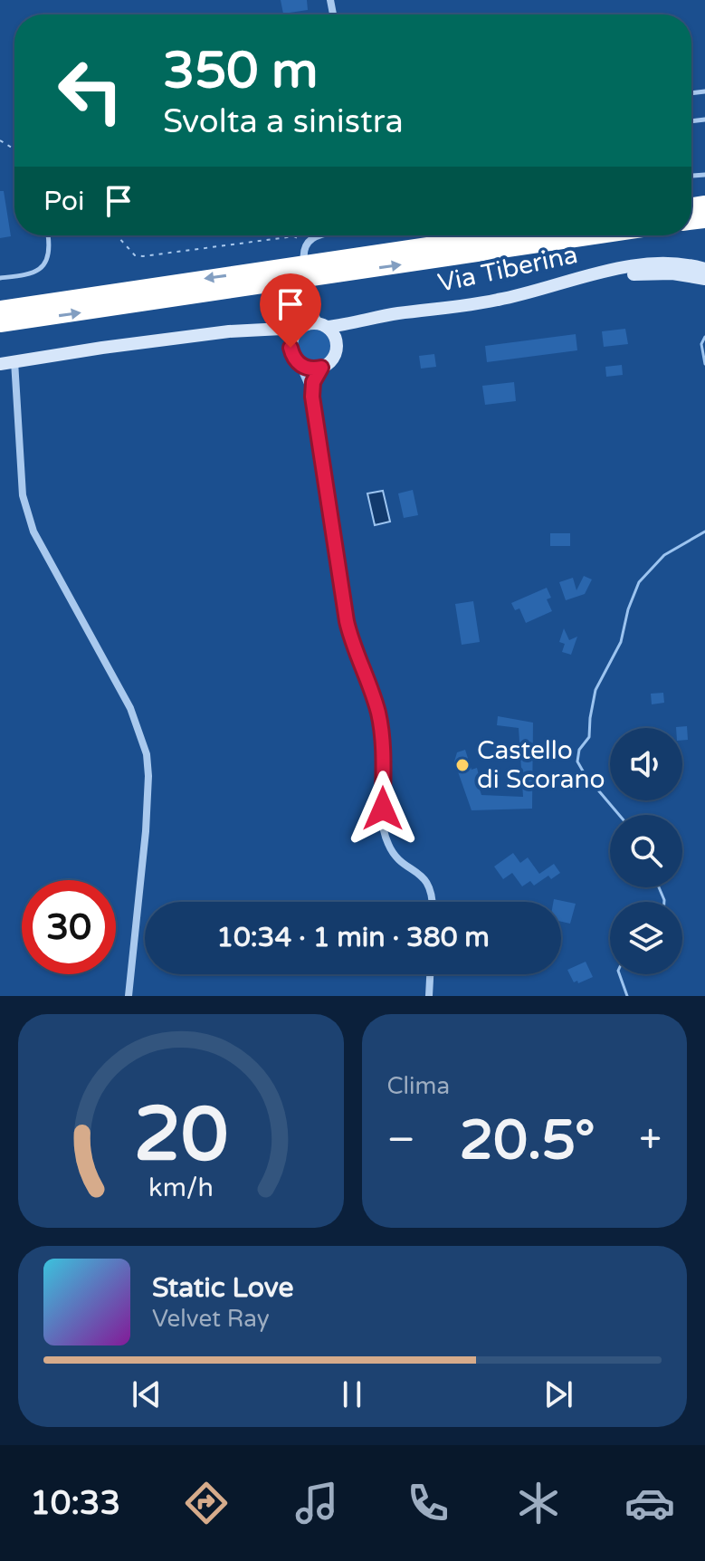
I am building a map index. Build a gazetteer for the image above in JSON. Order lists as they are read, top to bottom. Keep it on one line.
{"streets":{"main road":["Via Tiberina"]},"places":["Castello di Scorano"],"page":{"turn":["350 m","Svolta a sinistra"],"then":"Poi","limit":"30","trip":"10:34 · 1 min · 380 m","tile":"Clima","heat":["−","20.5°","+"],"song":["Static Love","Velvet Ray"],"tabs":"10:33","gauge":["20","km/h"]}}
